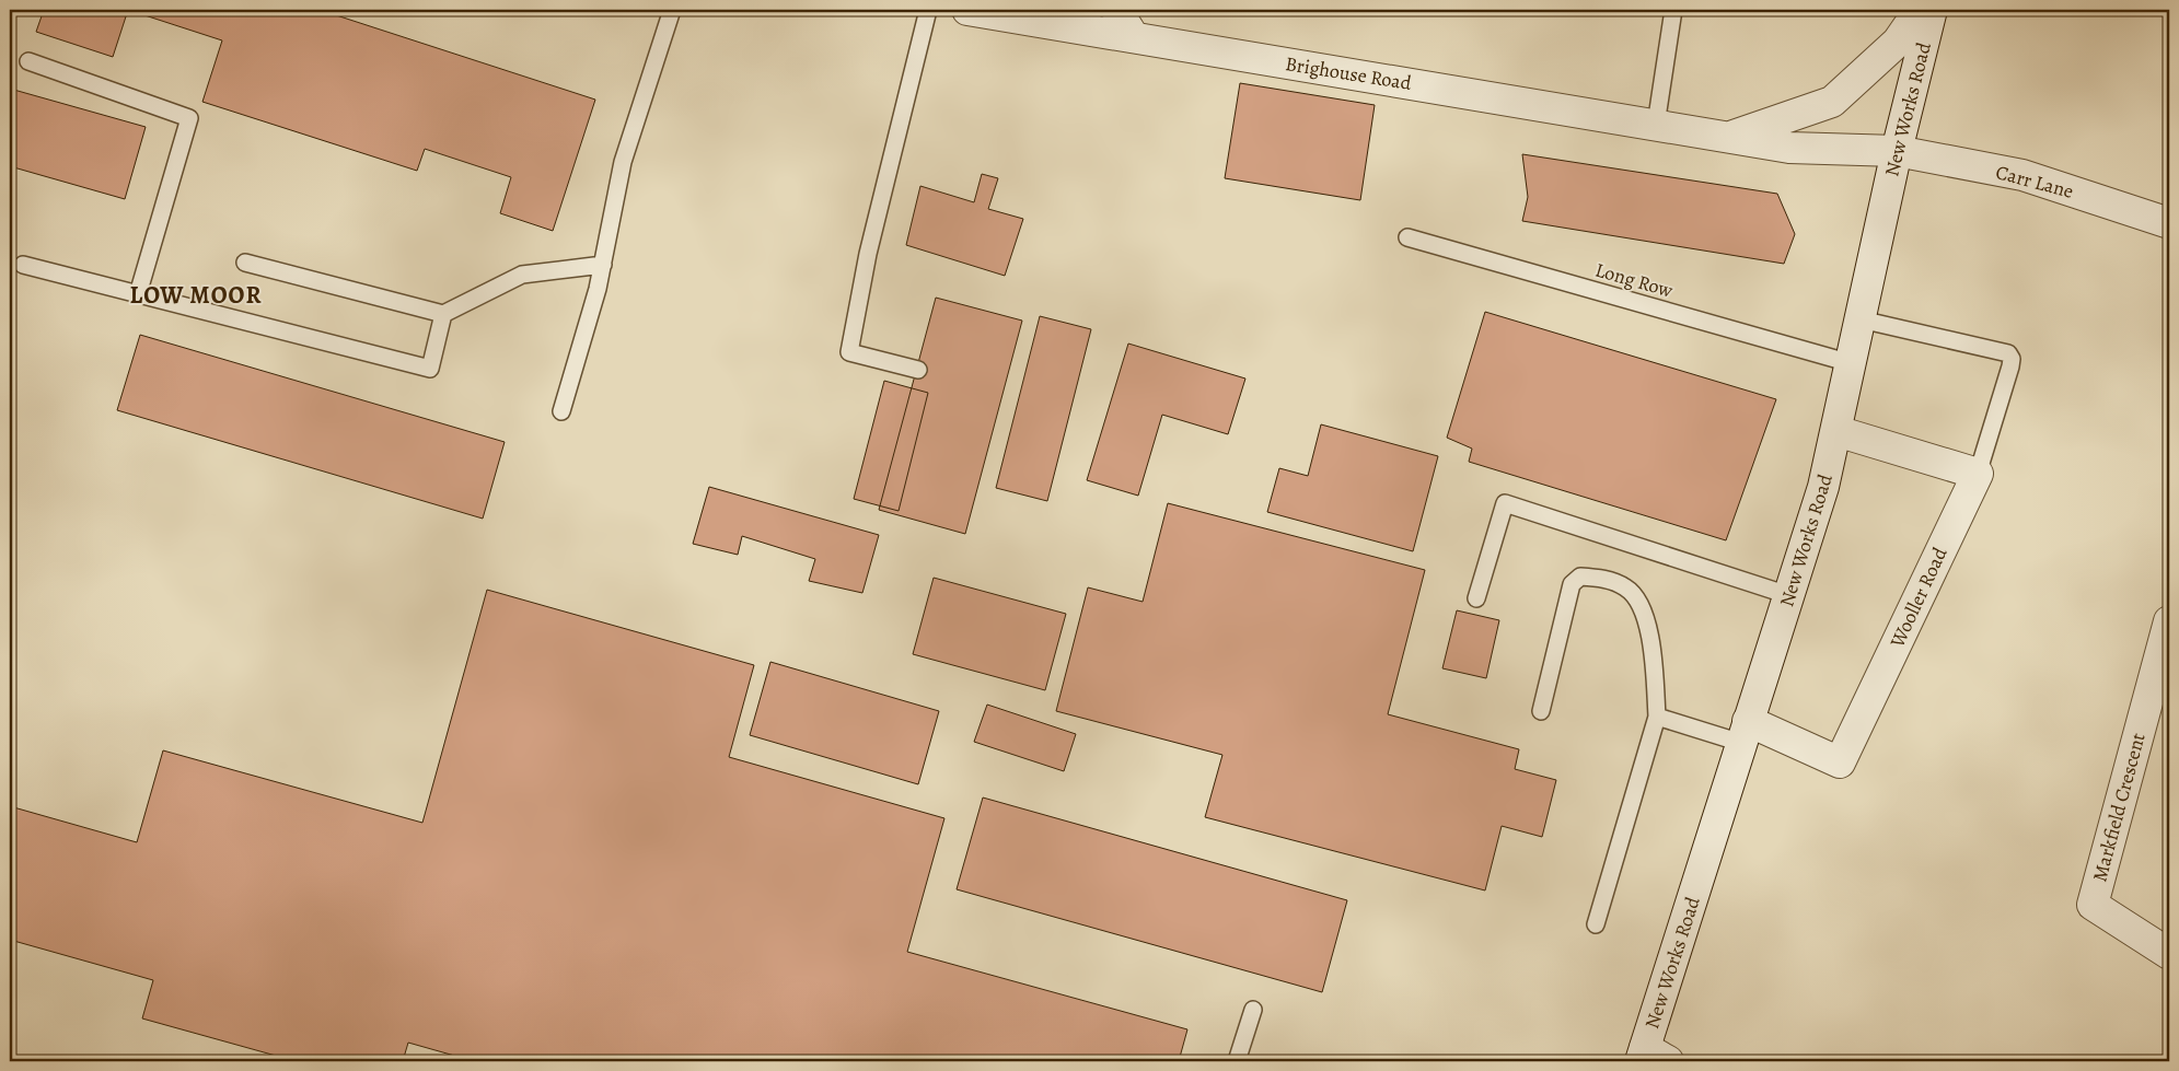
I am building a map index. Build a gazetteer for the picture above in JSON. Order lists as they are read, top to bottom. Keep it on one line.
{"streets":{"street":["Brighouse Road","New Works Road","Carr Lane","Wooller Road","Markfield Crescent"],"lane":["Long Row"]},"crossings":[["Brighouse Road","New Works Road"],["Brighouse Road","Carr Lane"],["New Works Road","Carr Lane"],["New Works Road","Long Row"],["New Works Road","Wooller Road"]],"districts":["LOW MOOR"]}
